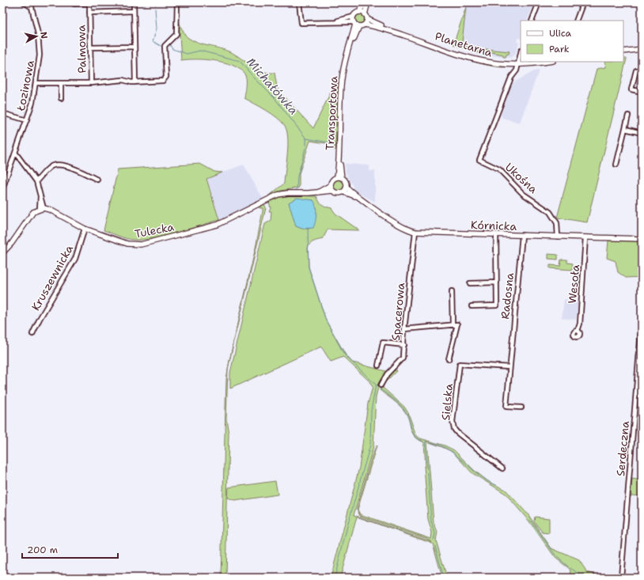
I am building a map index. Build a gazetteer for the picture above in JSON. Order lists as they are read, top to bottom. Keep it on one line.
{"streets":{"street":["Planetarna","Palmowa","Łozinowa","Transportowa","Ukośna","Kórnicka","Tulecka","Kruszewnicka","Wesoła","Radosna","Spacerowa","Sielska","Serdeczna"]},"crossings":[["Planetarna","Transportowa"],["Planetarna","Ukośna"],["Palmowa","Łozinowa"],["Transportowa","Kórnicka"],["Ukośna","Kórnicka"],["Kórnicka","Wesoła"],["Kórnicka","Radosna"],["Kórnicka","Spacerowa"],["Tulecka","Kruszewnicka"],["Radosna","Sielska"]],"water":["Michałówka"],"legend":["Ulica","Park"],"scale_bar":"200 m","north":"right"}
